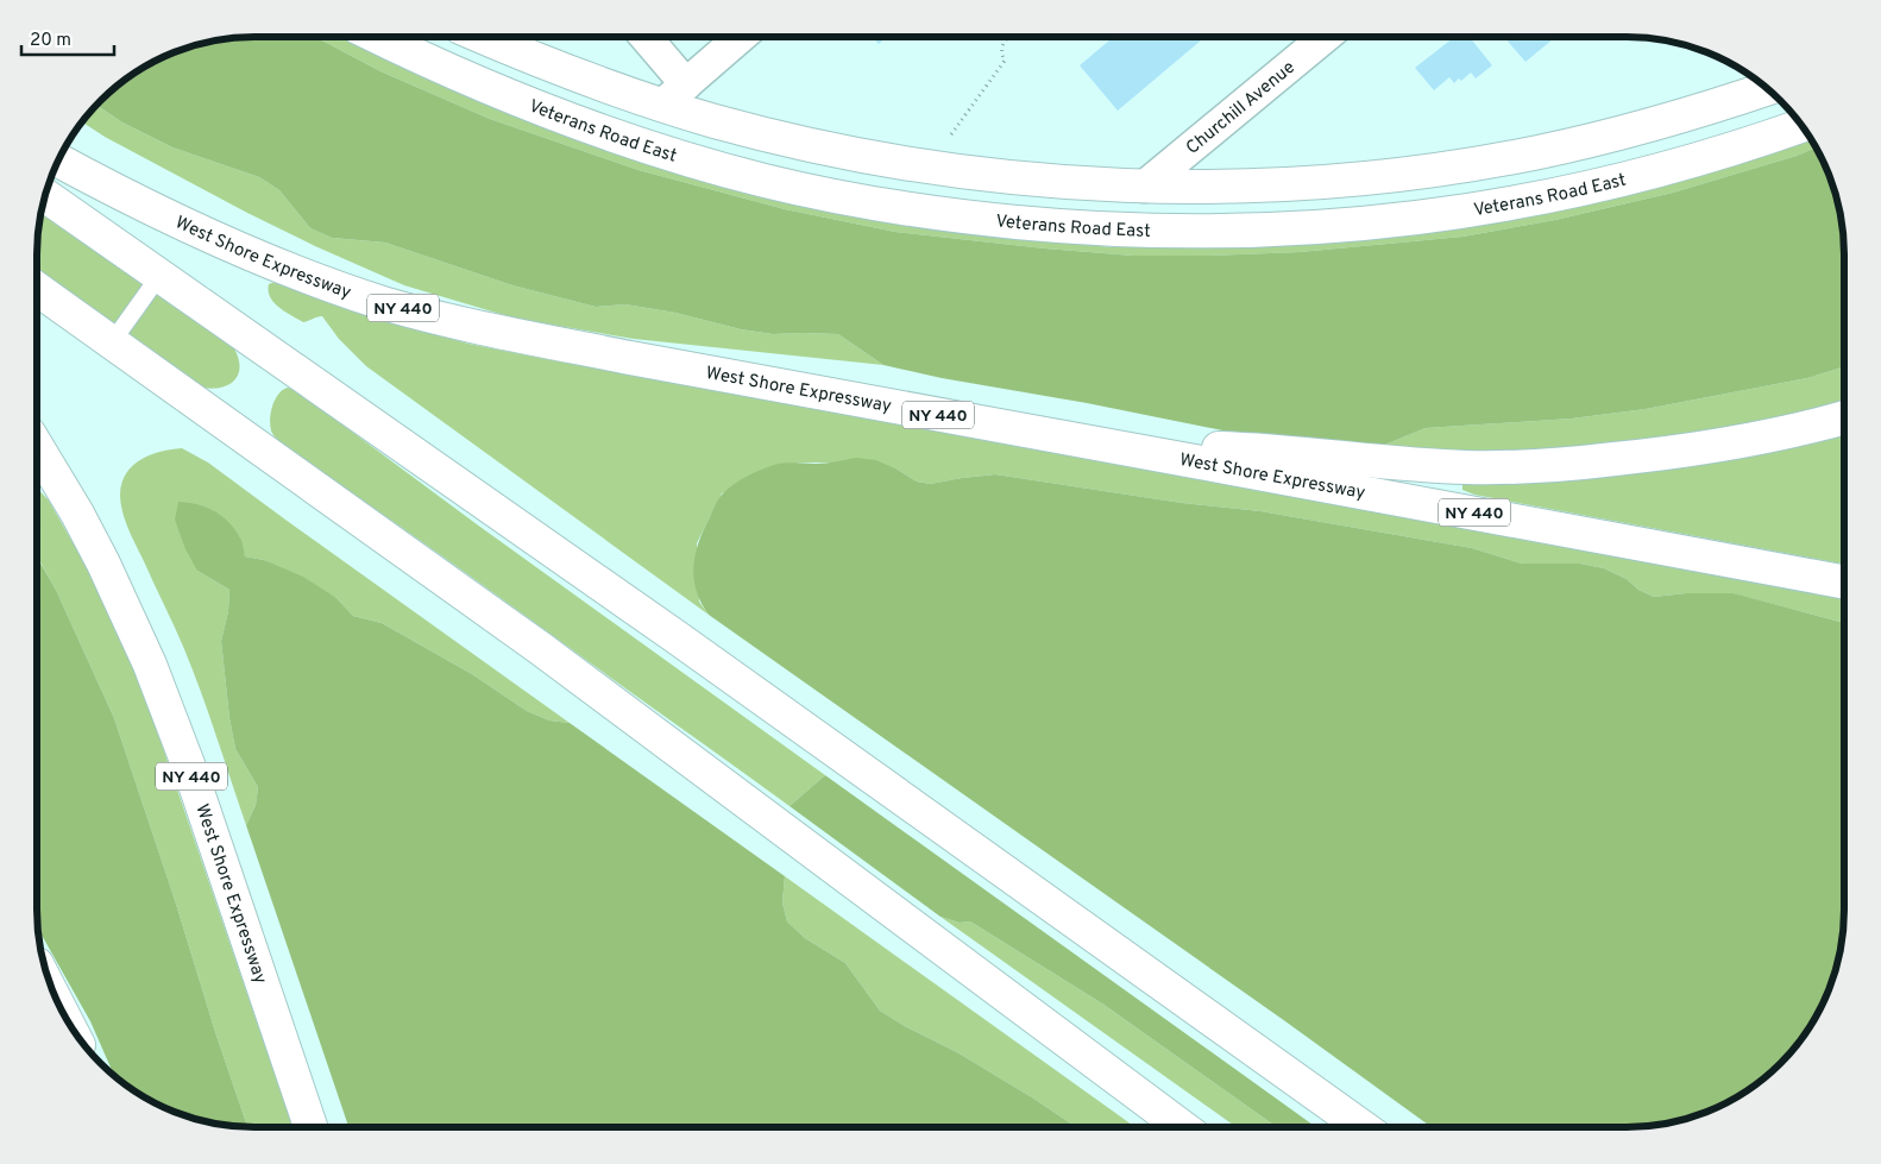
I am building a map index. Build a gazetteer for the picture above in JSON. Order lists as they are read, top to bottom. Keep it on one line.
{"streets":{"main road":["Veterans Road East","West Shore Expressway","NY 440"],"street":["Churchill Avenue"]},"scale_bar":"20 m"}
